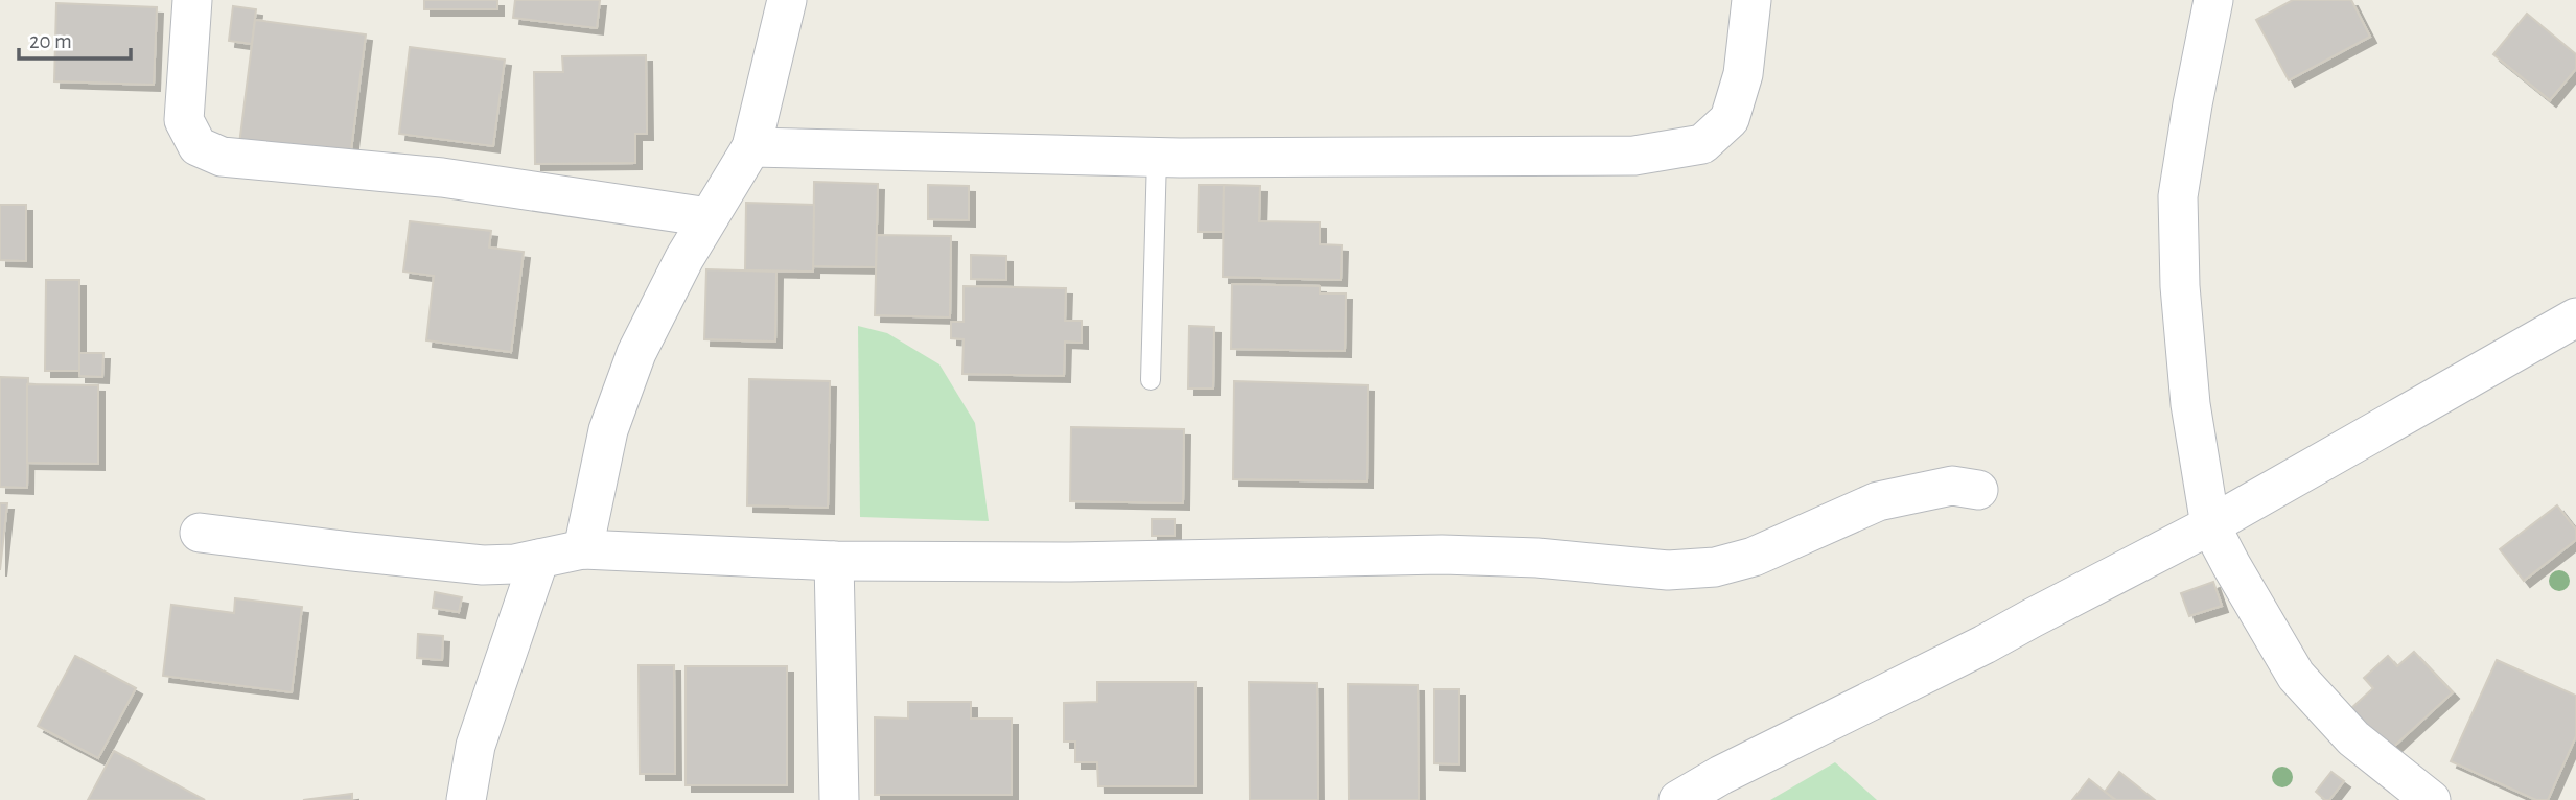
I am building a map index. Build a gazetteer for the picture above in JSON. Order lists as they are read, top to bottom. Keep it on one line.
{"scale_bar":"20 m"}
